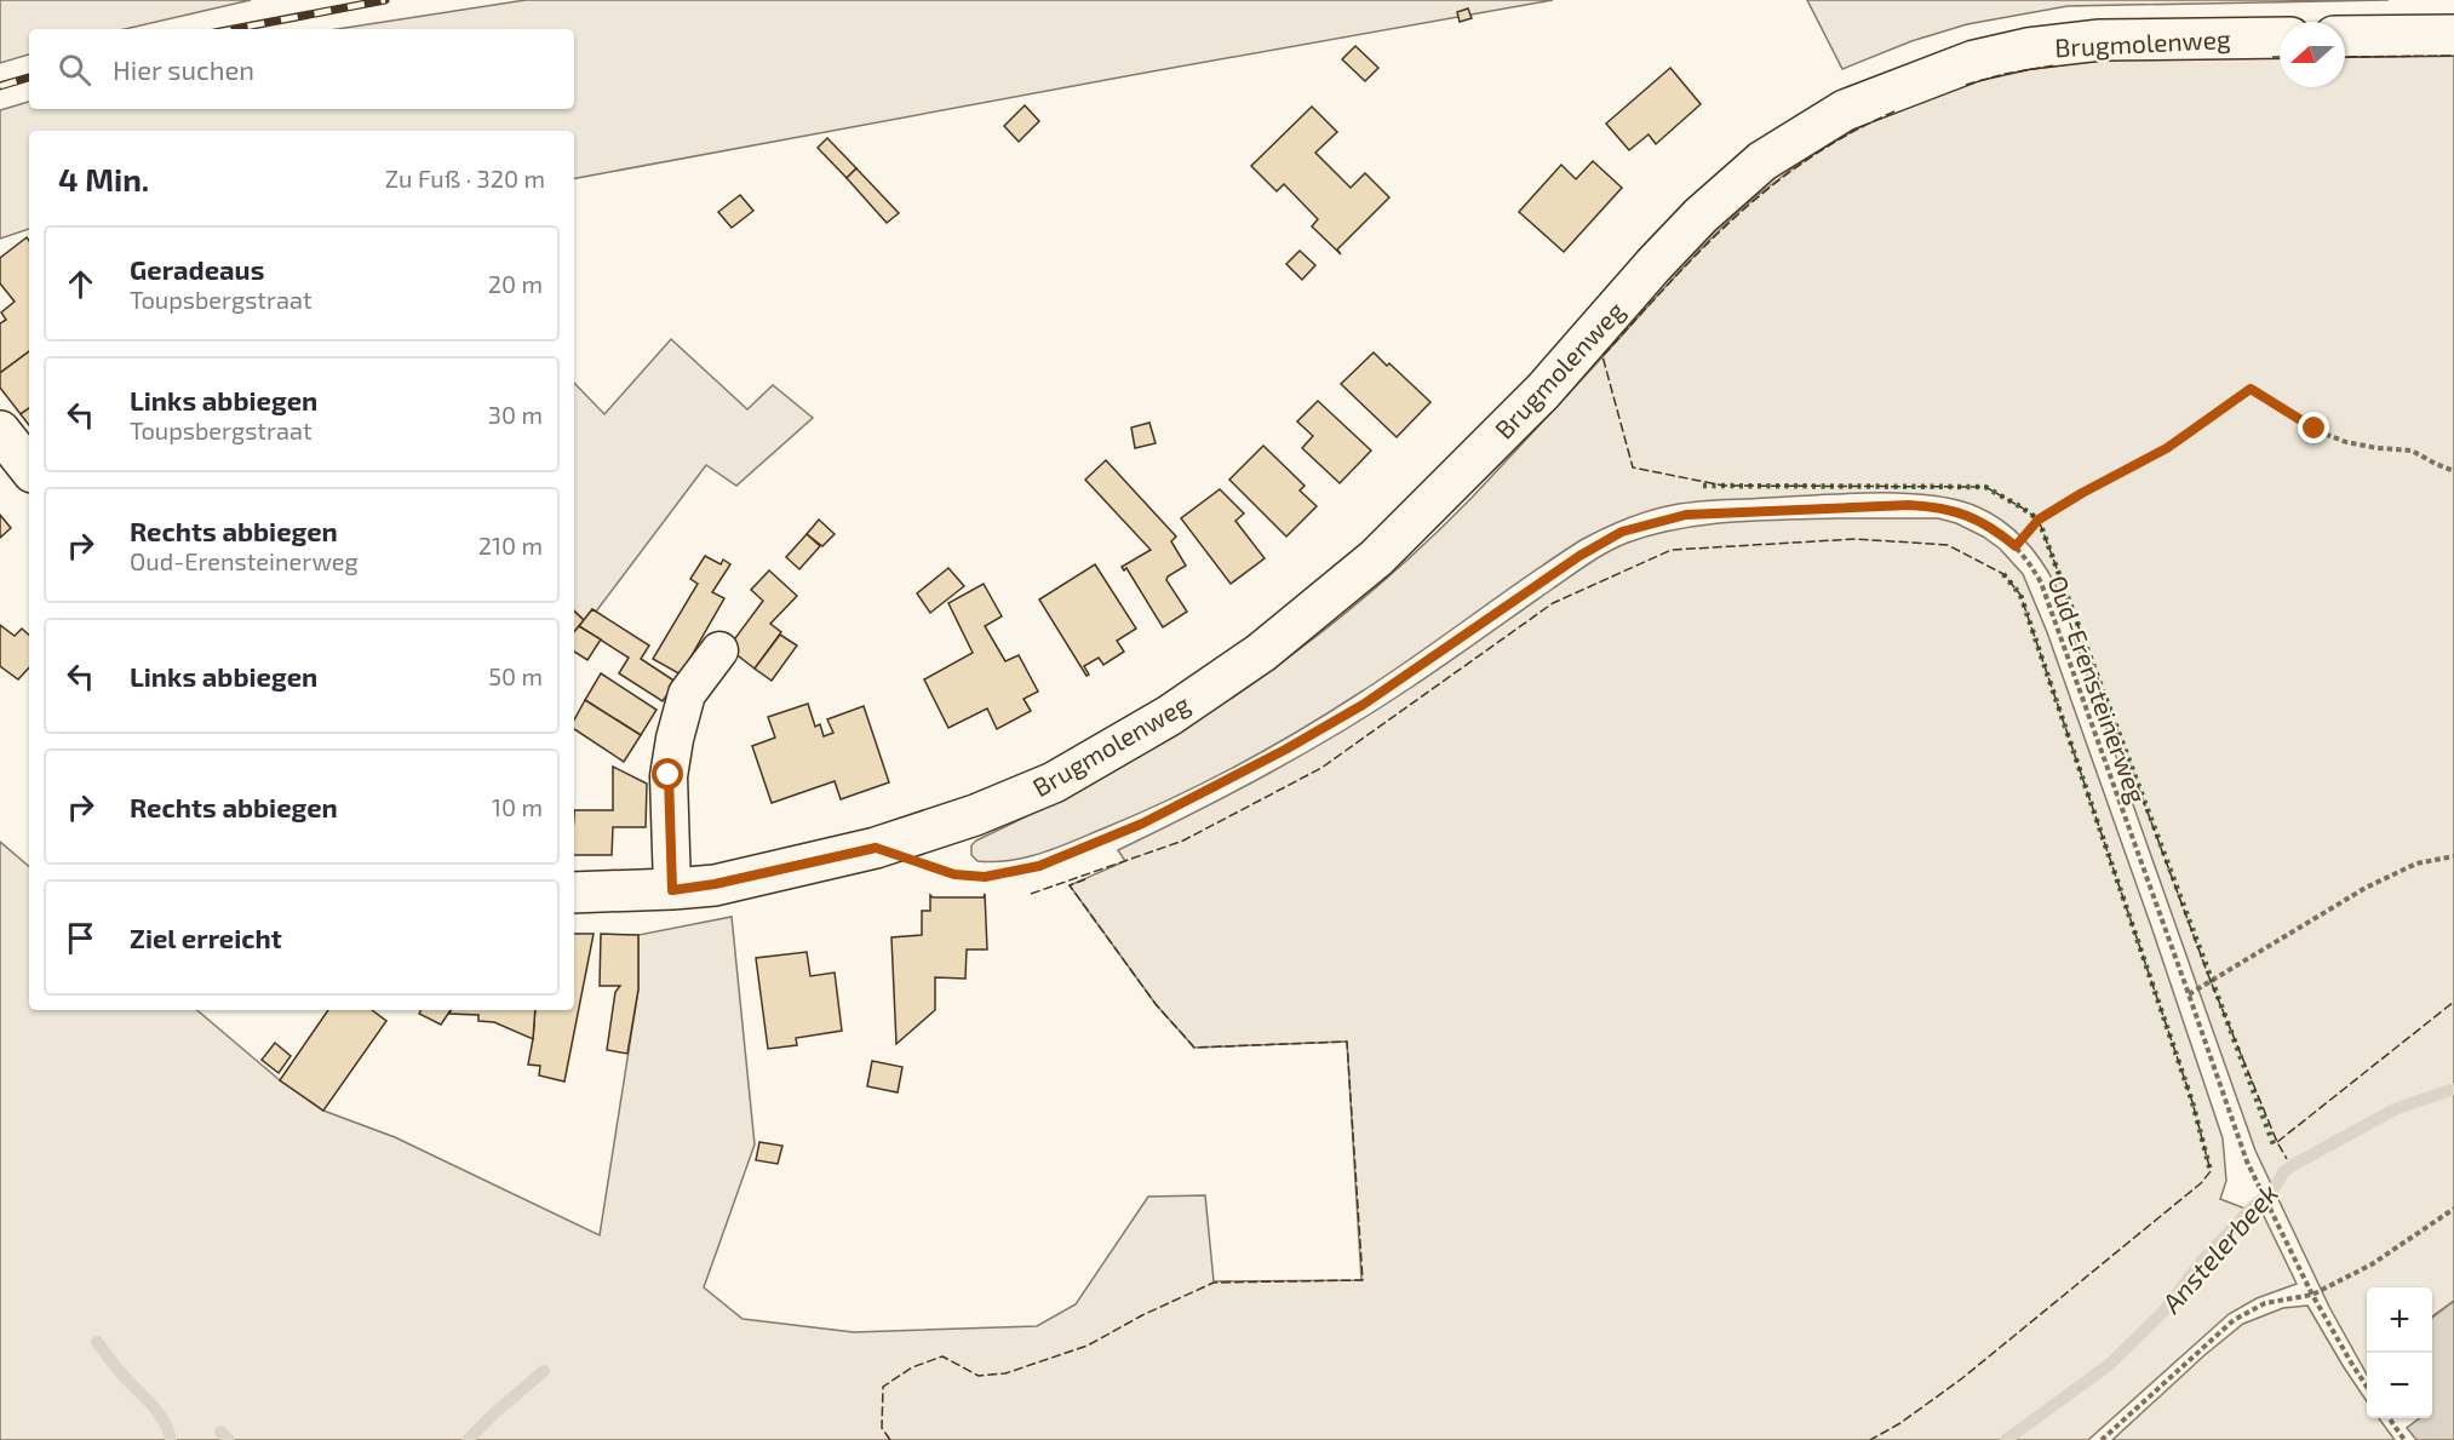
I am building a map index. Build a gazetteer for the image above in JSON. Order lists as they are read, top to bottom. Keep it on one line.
{"streets":{"street":["Brugmolenweg"],"path":["Oud-Erensteinerweg"]},"water":["Anstelerbeek"],"north":"left","page":{"search":"Hier suchen","heading":["4 Min.","Zu Fuß · 320 m"],"list":[["Geradeaus","Toupsbergstraat","20 m"],["Links abbiegen","Toupsbergstraat","30 m"],["Rechts abbiegen","Oud-Erensteinerweg","210 m"],["Links abbiegen","50 m"],["Rechts abbiegen","10 m"],"Ziel erreicht"],"map_buttons":["+","−"]}}
